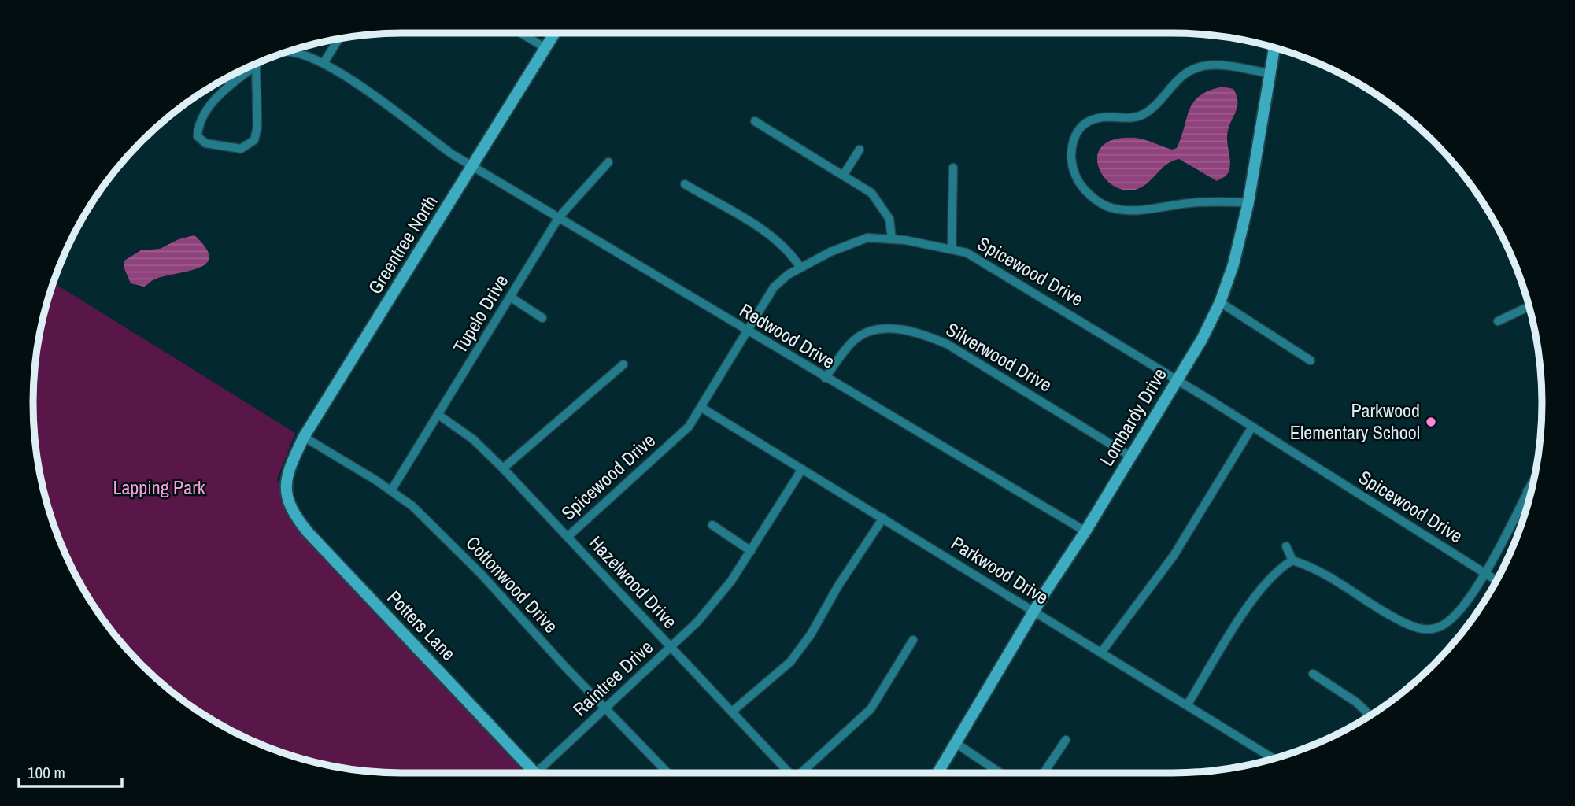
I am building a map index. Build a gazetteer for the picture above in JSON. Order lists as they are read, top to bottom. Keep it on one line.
{"streets":{"main road":["Greentree North","Lombardy Drive","Potters Lane"],"street":["Spicewood Drive","Tupelo Drive","Redwood Drive","Silverwood Drive","Parkwood Drive","Hazelwood Drive","Cottonwood Drive","Raintree Drive"]},"crossings":[["Greentree North","Redwood Drive"],["Greentree North","Cottonwood Drive"],["Greentree North","Potters Lane"],["Spicewood Drive","Redwood Drive"],["Spicewood Drive","Lombardy Drive"],["Spicewood Drive","Parkwood Drive"],["Spicewood Drive","Hazelwood Drive"],["Tupelo Drive","Redwood Drive"],["Tupelo Drive","Hazelwood Drive"],["Tupelo Drive","Cottonwood Drive"],["Redwood Drive","Silverwood Drive"],["Redwood Drive","Lombardy Drive"],["Silverwood Drive","Lombardy Drive"],["Lombardy Drive","Parkwood Drive"],["Parkwood Drive","Raintree Drive"],["Hazelwood Drive","Raintree Drive"],["Cottonwood Drive","Raintree Drive"]],"parks":["Lapping Park"],"places":["Parkwood Elementary School"],"scale_bar":"100 m"}
